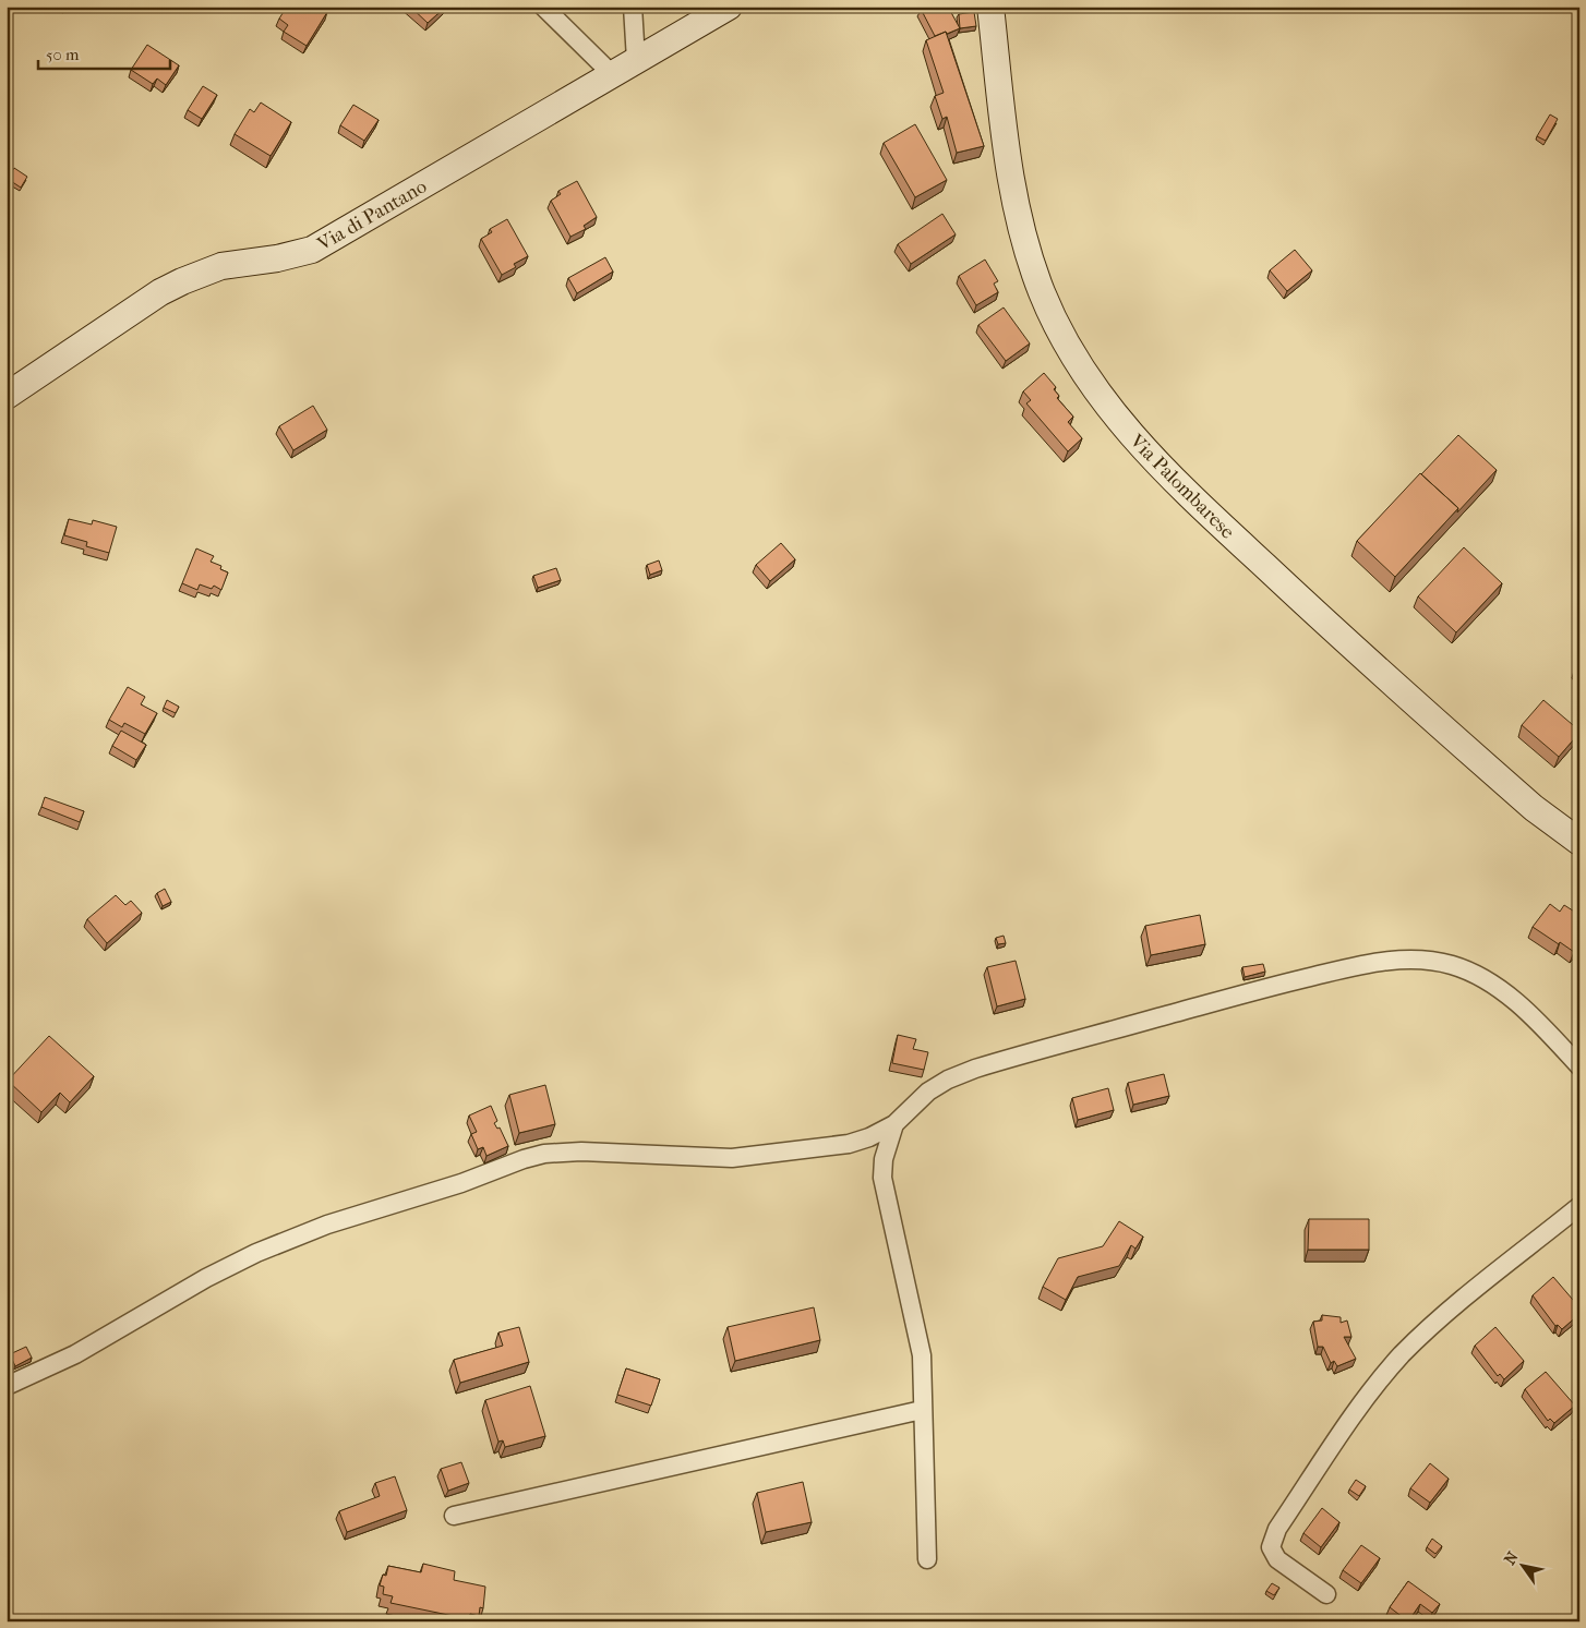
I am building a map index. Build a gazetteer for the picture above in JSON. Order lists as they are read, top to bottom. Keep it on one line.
{"streets":{"main road":["Via di Pantano","Via Palombarese"]},"scale_bar":"50 m","north":"top left"}
